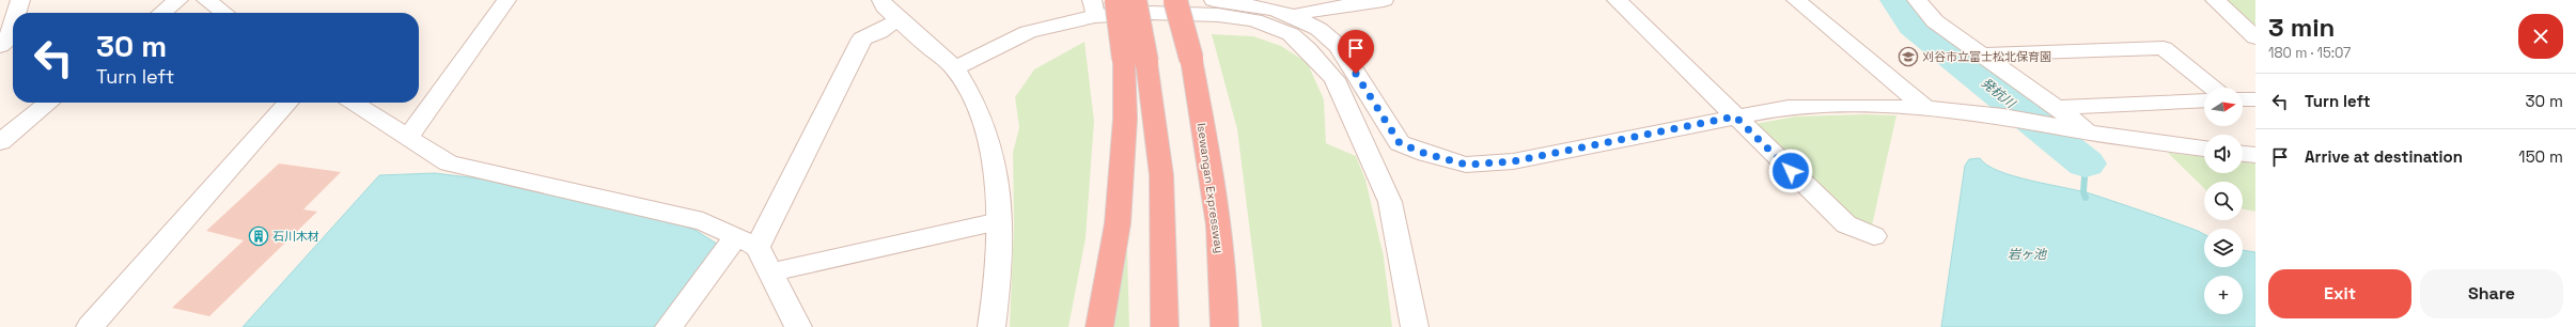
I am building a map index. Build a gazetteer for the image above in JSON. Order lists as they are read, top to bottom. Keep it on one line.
{"streets":{"highway":["Isewangan Expressway"]},"water":["発杭川","岩ヶ池"],"places":{"school or university":["刈谷市立富士松北保育園"],"building":["石川木材"]},"north":"right","page":{"heading":["3 min","180 m · 15:07"],"turn":["30 m","Turn left"],"list":[{"name":"Turn left","value":"30 m"},{"name":"Arrive at destination","value":"150 m"}],"map_buttons":"+","buttons":["Exit","Share"]}}
